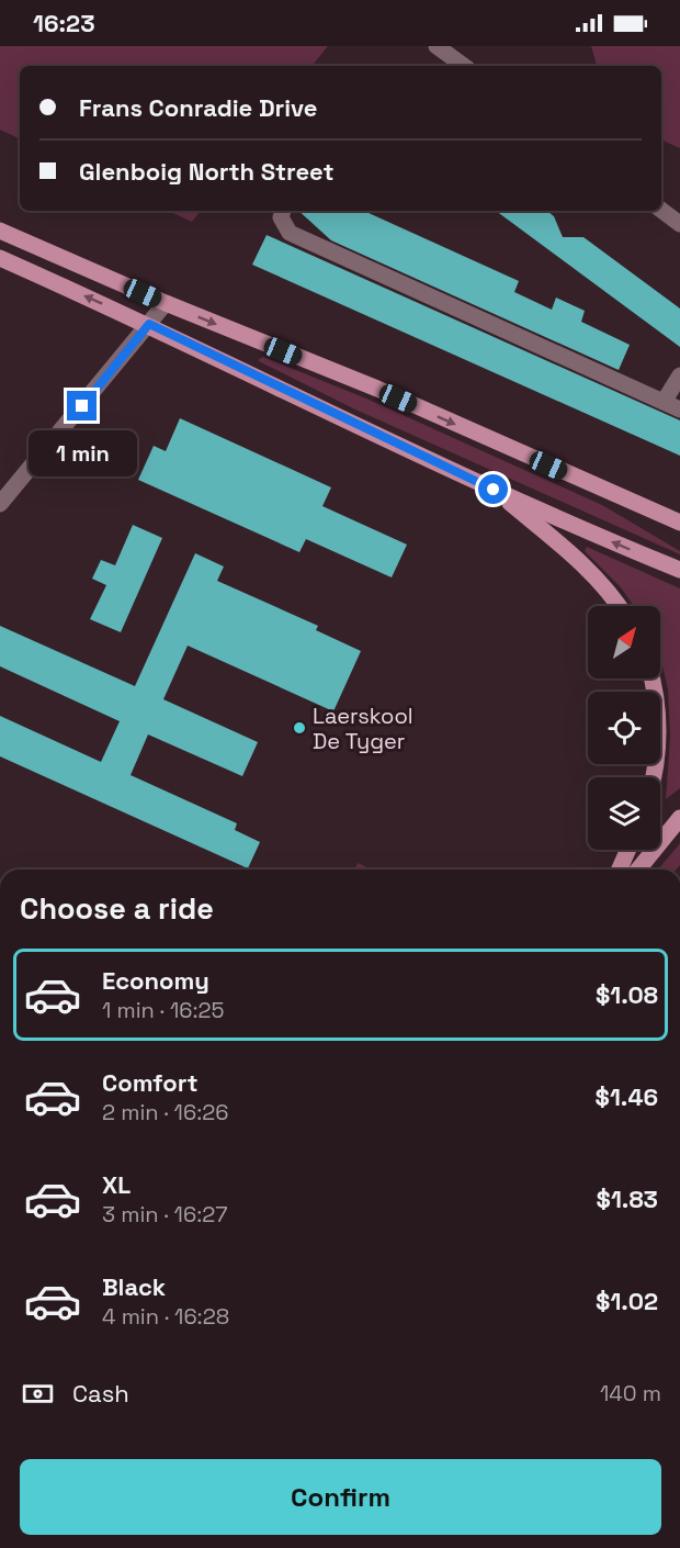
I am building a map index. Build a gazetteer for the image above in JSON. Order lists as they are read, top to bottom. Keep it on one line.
{"places":["Laerskool De Tyger"],"north":"top right","page":{"status":"16:23","banner":["Frans Conradie Drive","Glenboig North Street"],"bubble":"1 min","heading":"Choose a ride","list":[{"name":"Economy","note":"1 min · 16:25","value":"$1.08"},{"name":"Comfort","note":"2 min · 16:26","value":"$1.46"},{"name":"XL","note":"3 min · 16:27","value":"$1.83"},{"name":"Black","note":"4 min · 16:28","value":"$1.02"}],"pay":["Cash","140 m"],"buttons":"Confirm"}}
